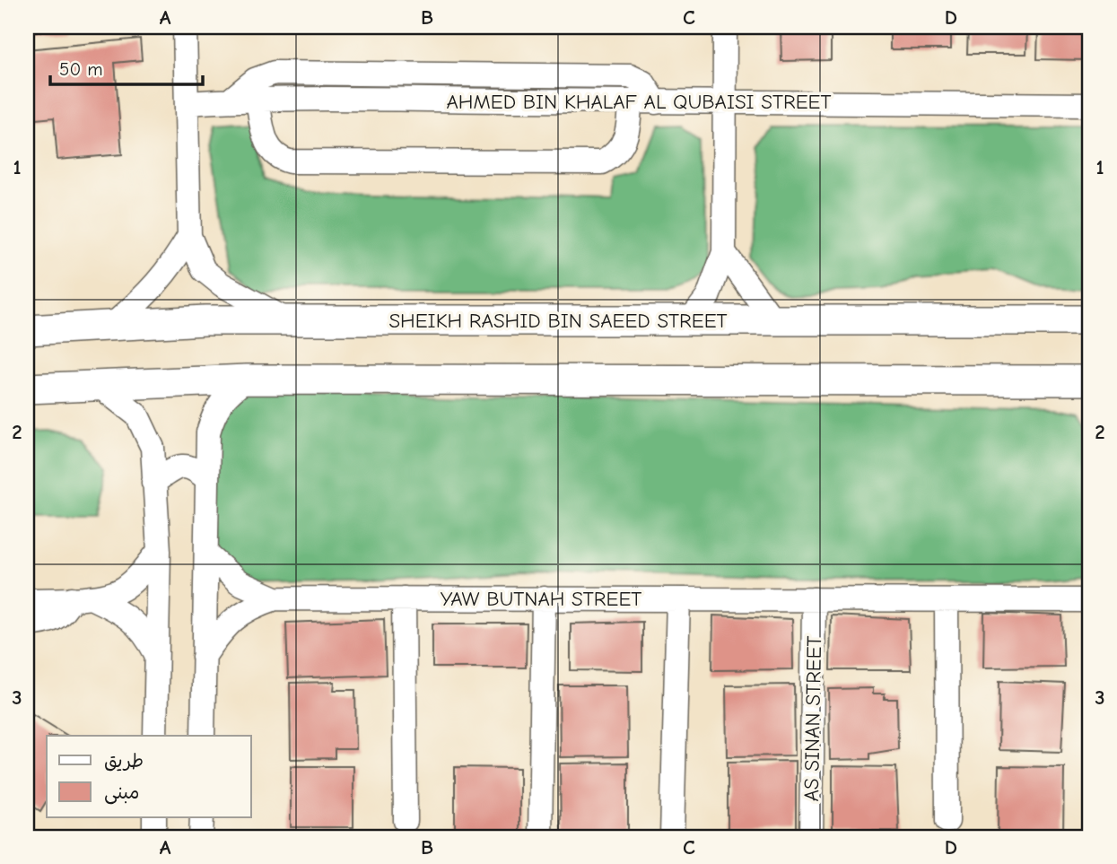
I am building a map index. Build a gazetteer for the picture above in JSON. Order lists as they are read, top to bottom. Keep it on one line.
{"streets":{"main road":["SHEIKH RASHID BIN SAEED STREET"],"street":["AHMED BIN KHALAF AL QUBAISI STREET","YAW BUTNAH STREET","AS SINAN STREET"]},"crossings":[["YAW BUTNAH STREET","AS SINAN STREET"]],"legend":["طريق","مبنى"],"scale_bar":"50 m","grid":{"columns":["A","B","C","D"],"rows":["1","2","3"]}}
